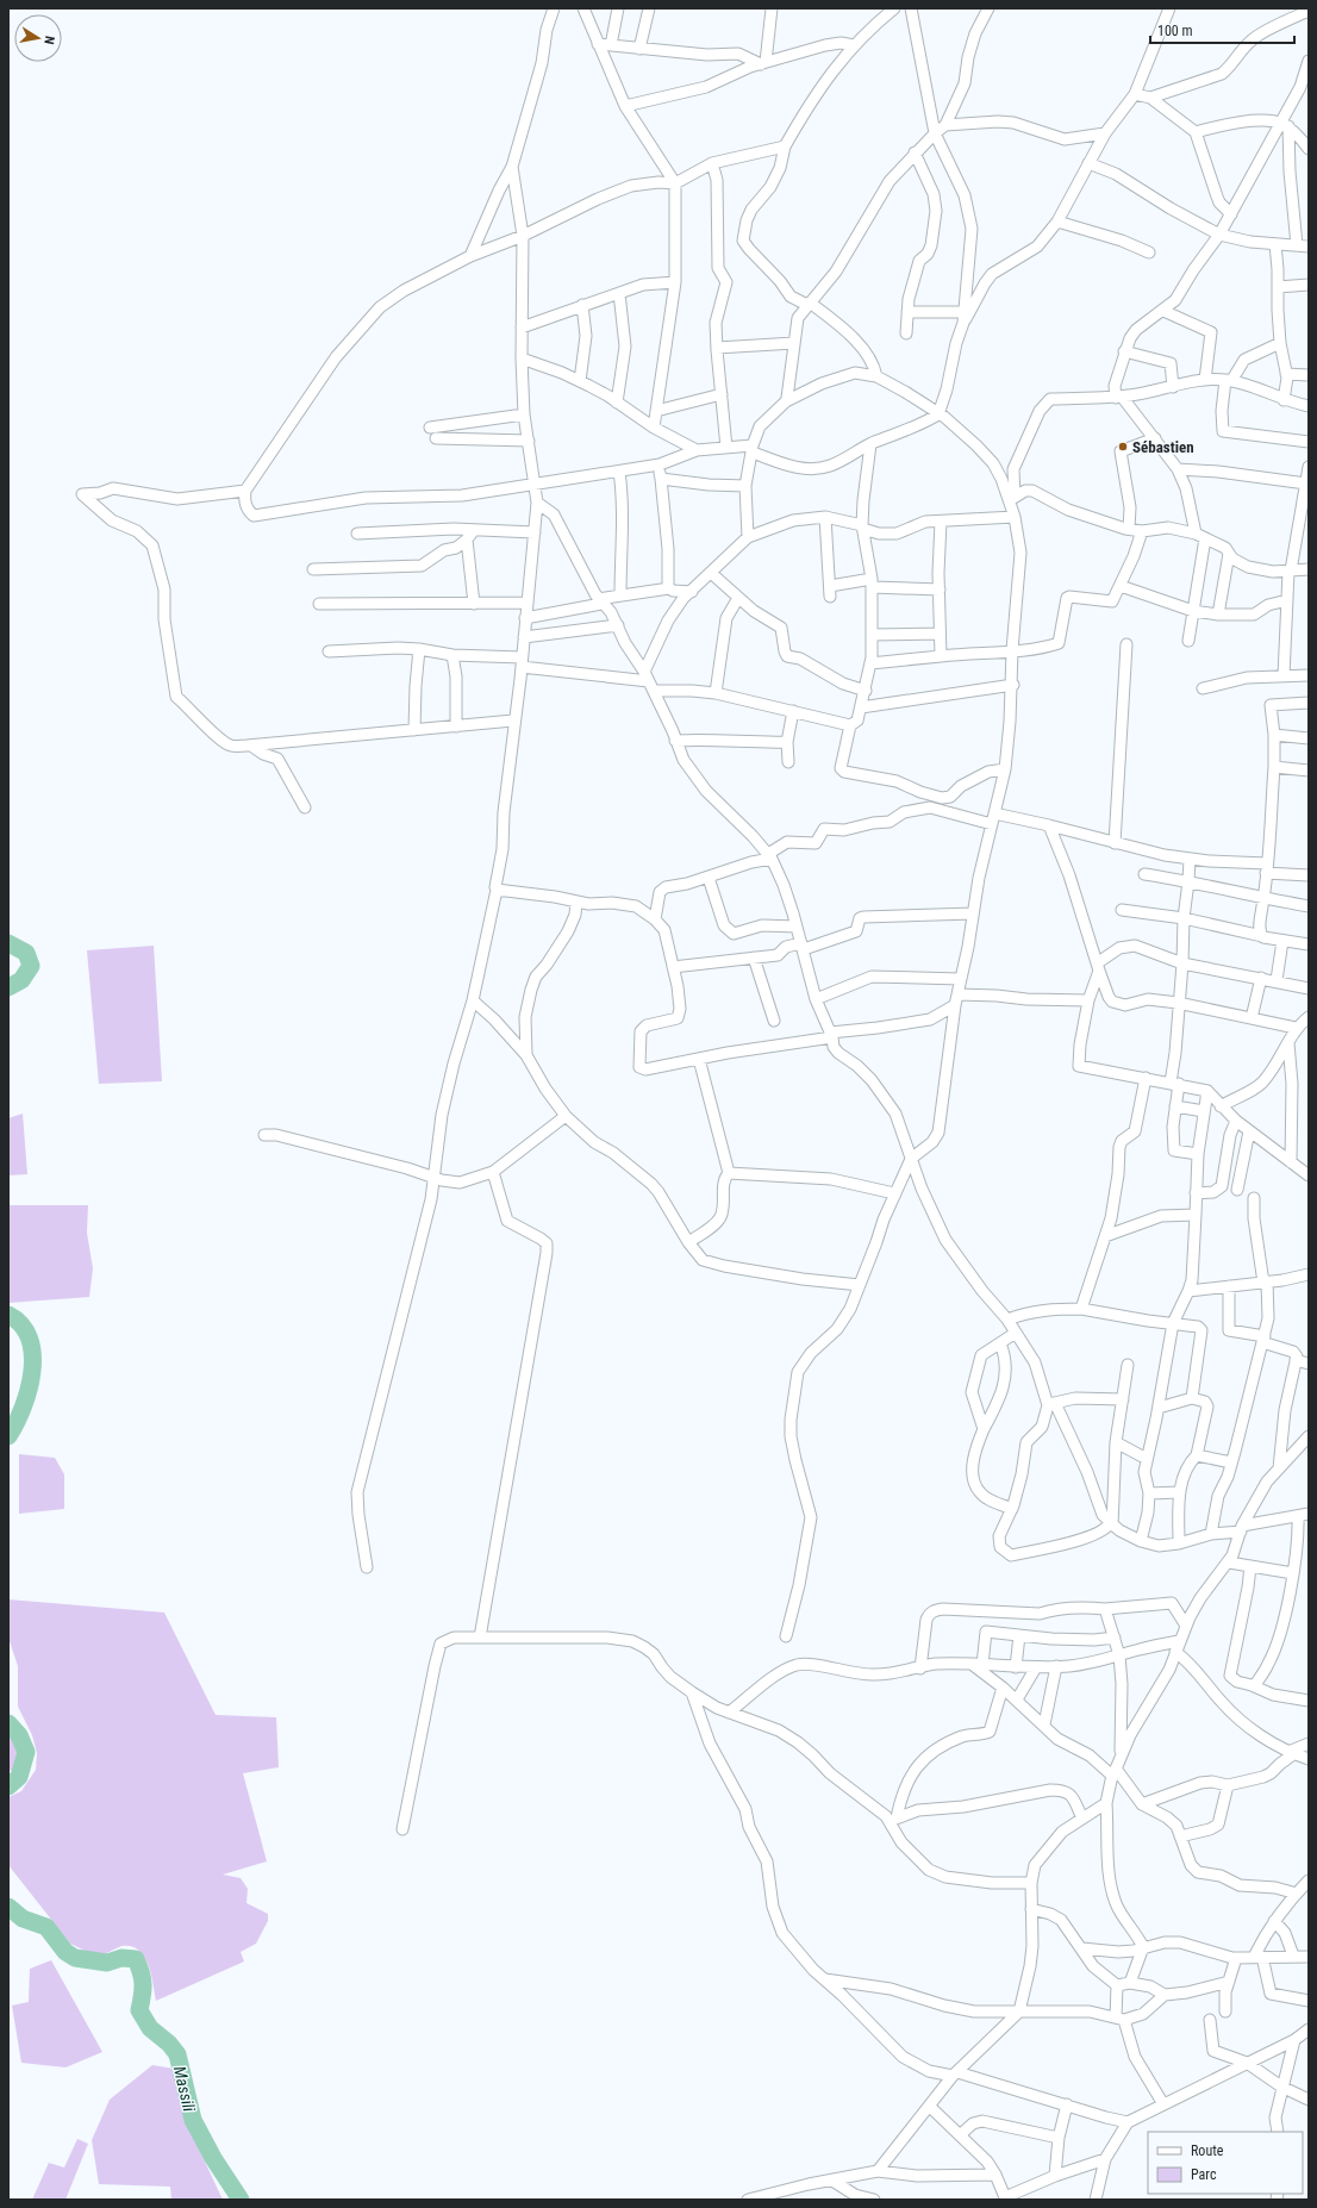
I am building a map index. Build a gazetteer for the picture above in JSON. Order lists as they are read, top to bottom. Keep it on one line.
{"water":["Massili"],"places":["Sébastien"],"legend":["Route","Parc"],"scale_bar":"100 m","north":"right"}
